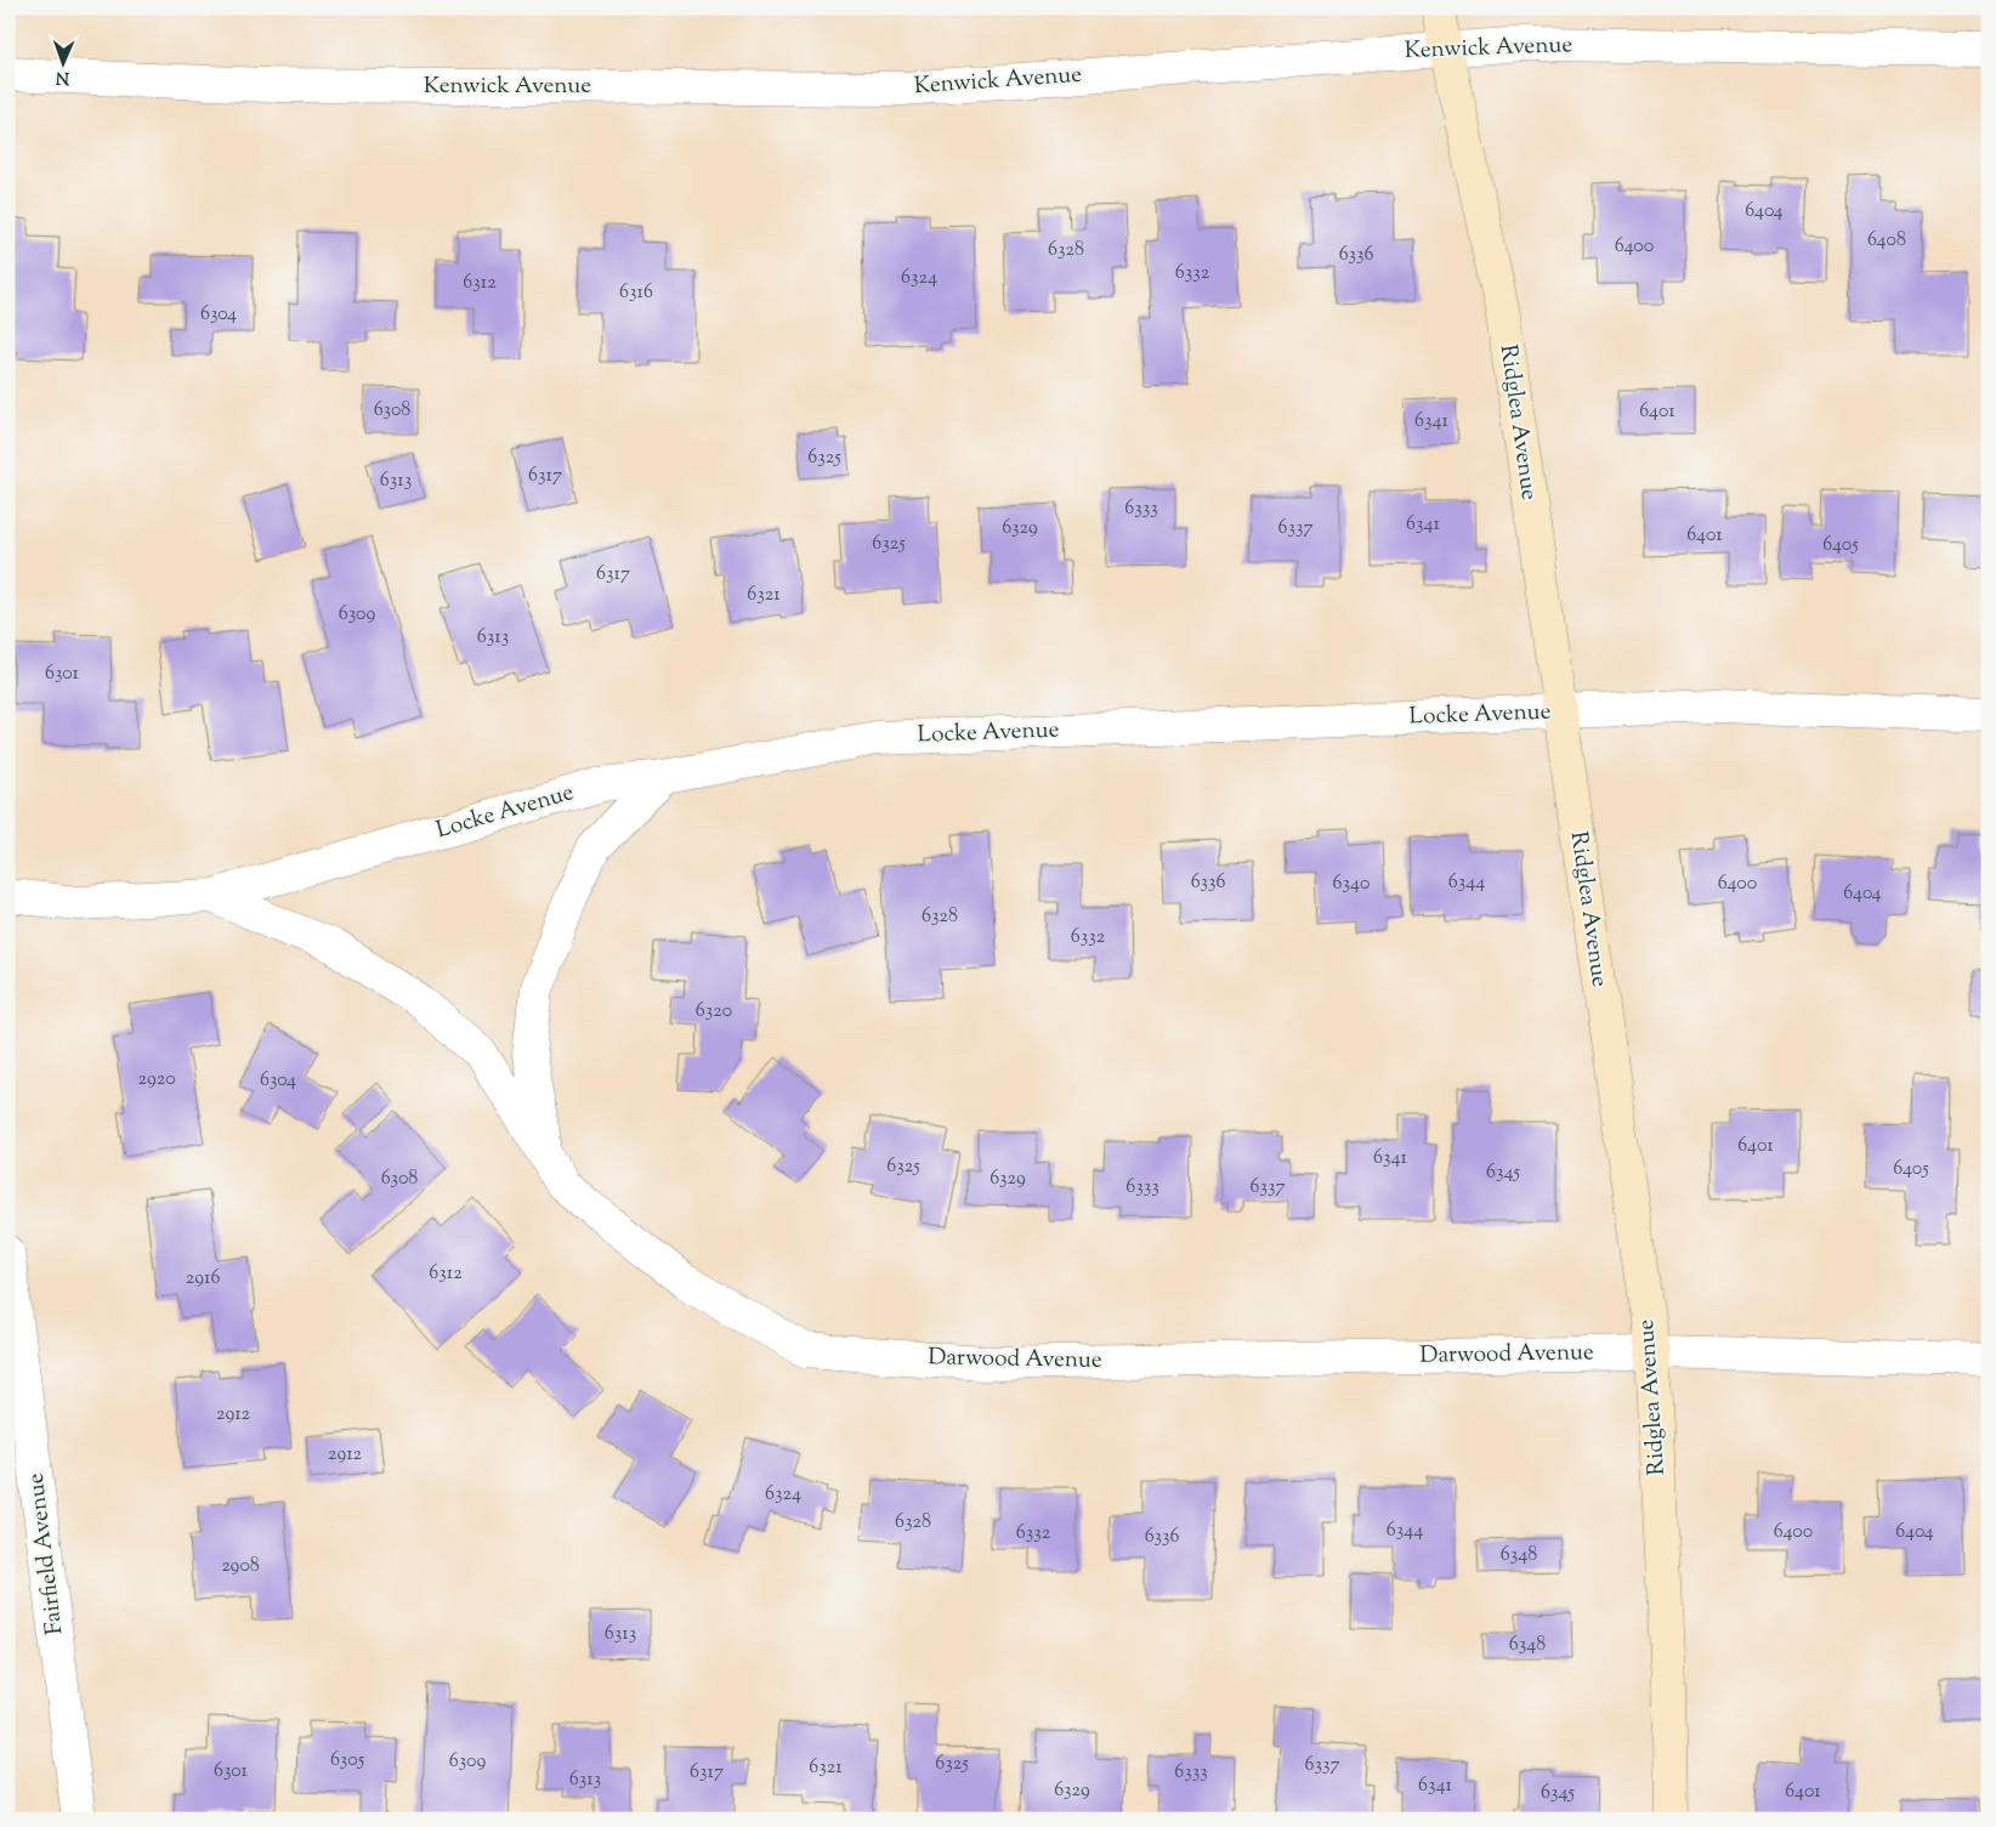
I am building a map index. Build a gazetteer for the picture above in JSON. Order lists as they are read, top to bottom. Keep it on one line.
{"streets":{"street":["Kenwick Avenue","Ridglea Avenue","Locke Avenue","Darwood Avenue","Fairfield Avenue"]},"crossings":[["Kenwick Avenue","Ridglea Avenue"],["Ridglea Avenue","Locke Avenue"],["Ridglea Avenue","Darwood Avenue"],["Locke Avenue","Darwood Avenue"]],"house_numbers":["6404","6408","6400","6328","6336","6332","6324","6312","6316","6304","6308","6401","6341","6325","6317","6313","6333","6341","6329","6337","6401","6325","6405","6317","6321","6309","6313","6301","6336","6344","6340","6400","6404","6328","6332","6320","2920","6304","6401","6341","6325","6405","6345","6308","6329","6333","6337","6312","2916","2912","2912","6324","6328","6344","6400","6404","6332","6336","6348","2908","6313","6348","6305","6309","6325","6337","6321","6301","6317","6333","6313","6341","6329","6401","6345"],"north":"bottom"}
